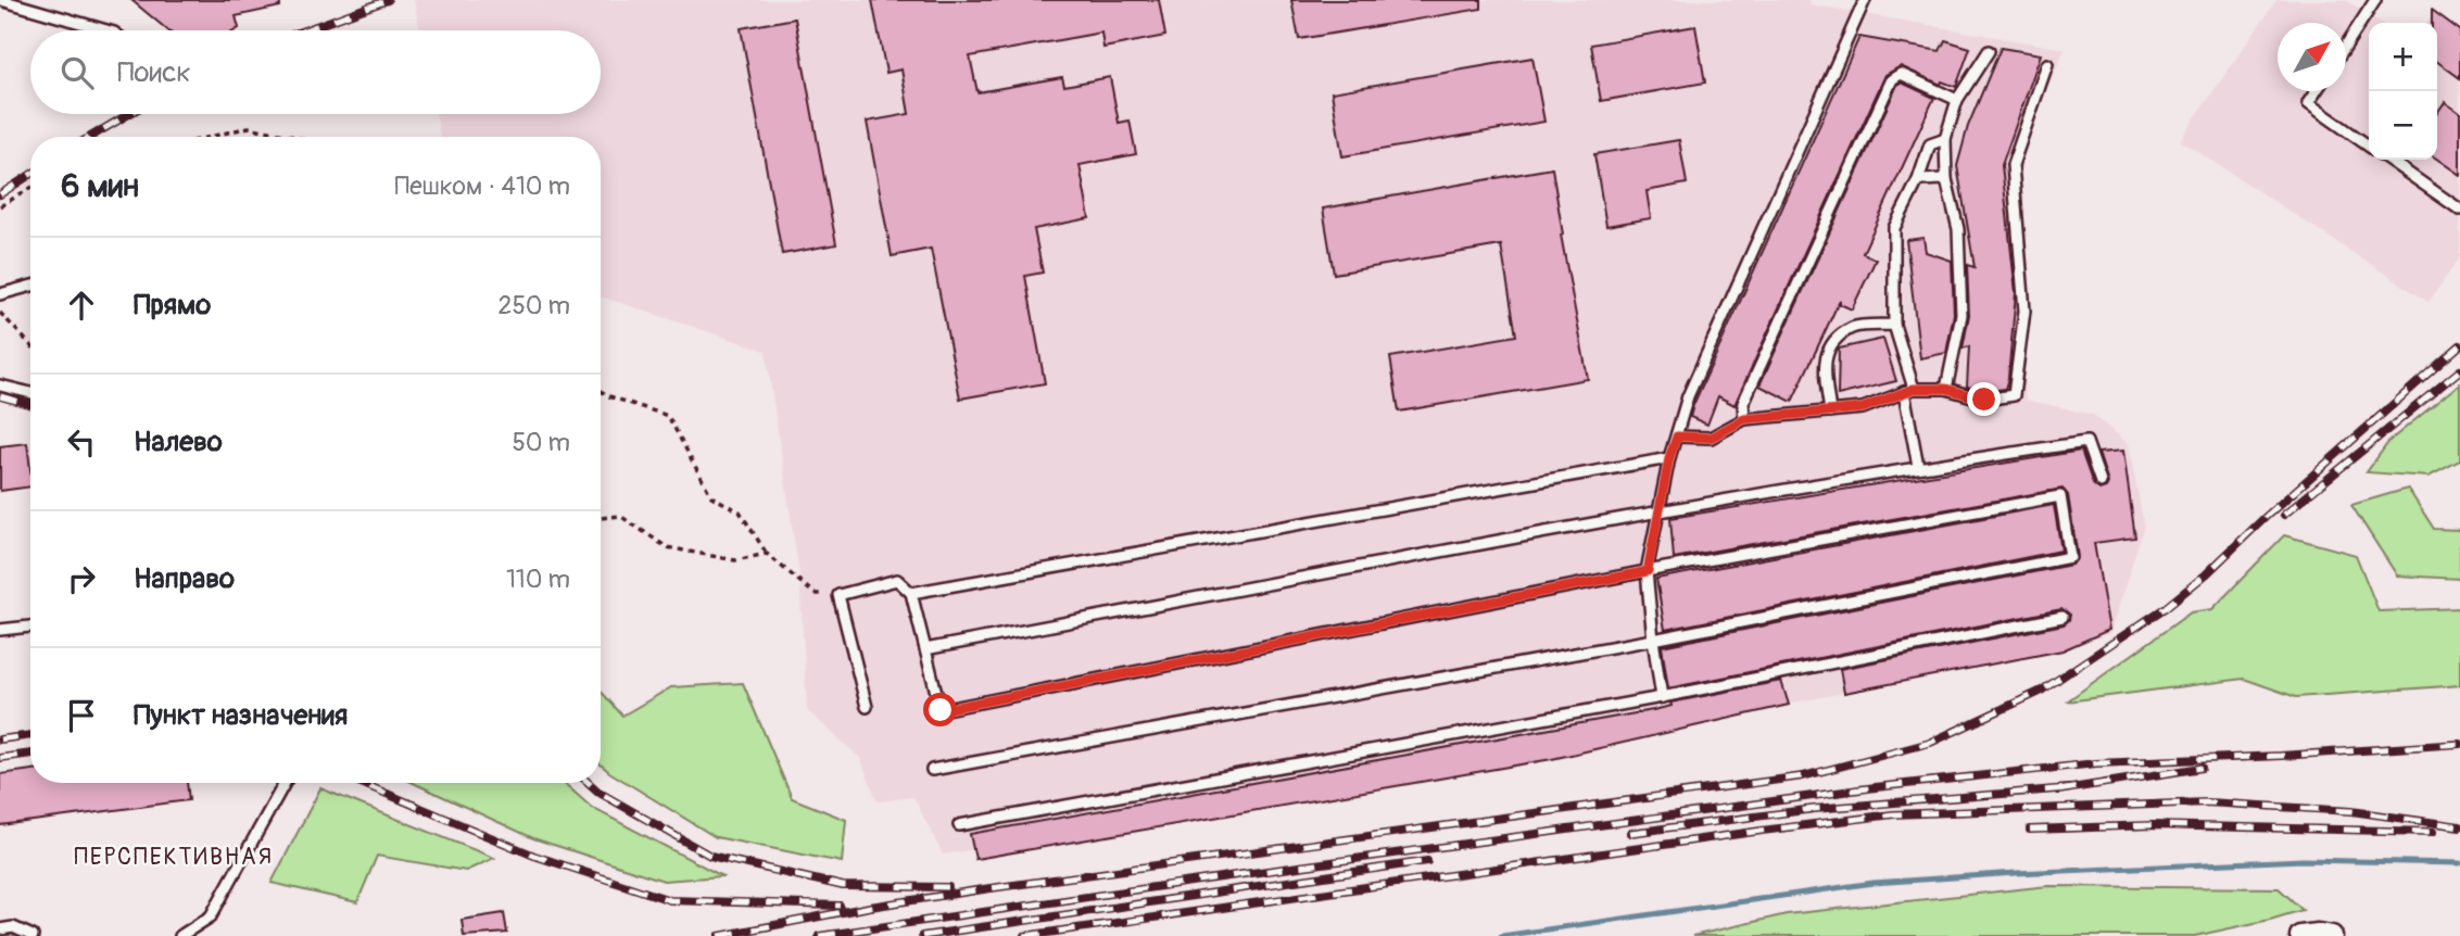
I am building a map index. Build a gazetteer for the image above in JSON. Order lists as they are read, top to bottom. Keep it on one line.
{"districts":["ПЕРСПЕКТИВНАЯ"],"north":"top right","page":{"map_buttons":["+","−"],"search":"Поиск","heading":["6 мин","Пешком · 410 m"],"list":[["Прямо","250 m"],["Налево","50 m"],["Направо","110 m"],"Пункт назначения"]}}
